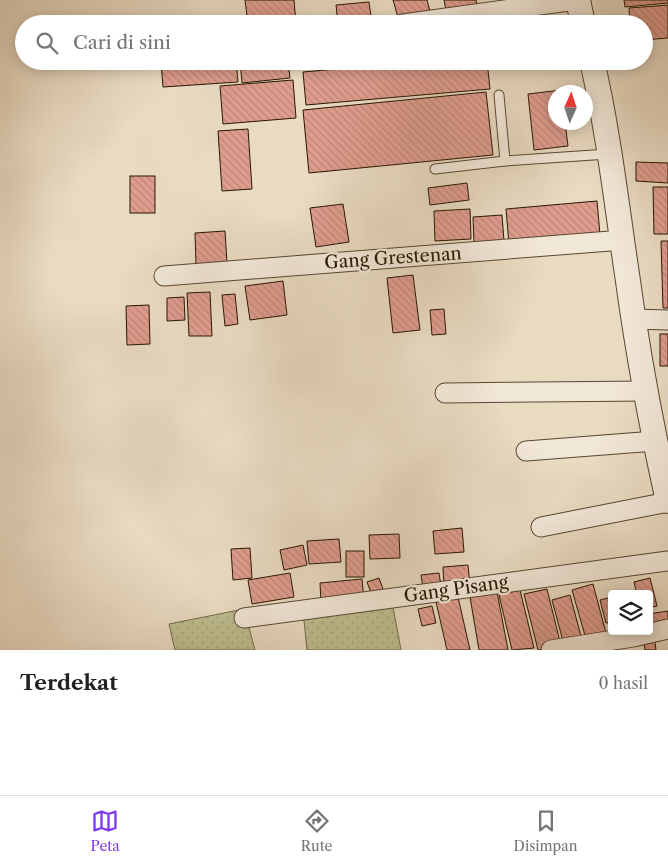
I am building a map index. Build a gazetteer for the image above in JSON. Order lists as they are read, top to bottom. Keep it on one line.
{"streets":{"street":["Gang Grestenan","Gang Pisang"]},"north":"top","page":{"search":"Cari di sini","heading":["Terdekat","0 hasil"],"nav":["Peta","Rute","Disimpan"]}}
